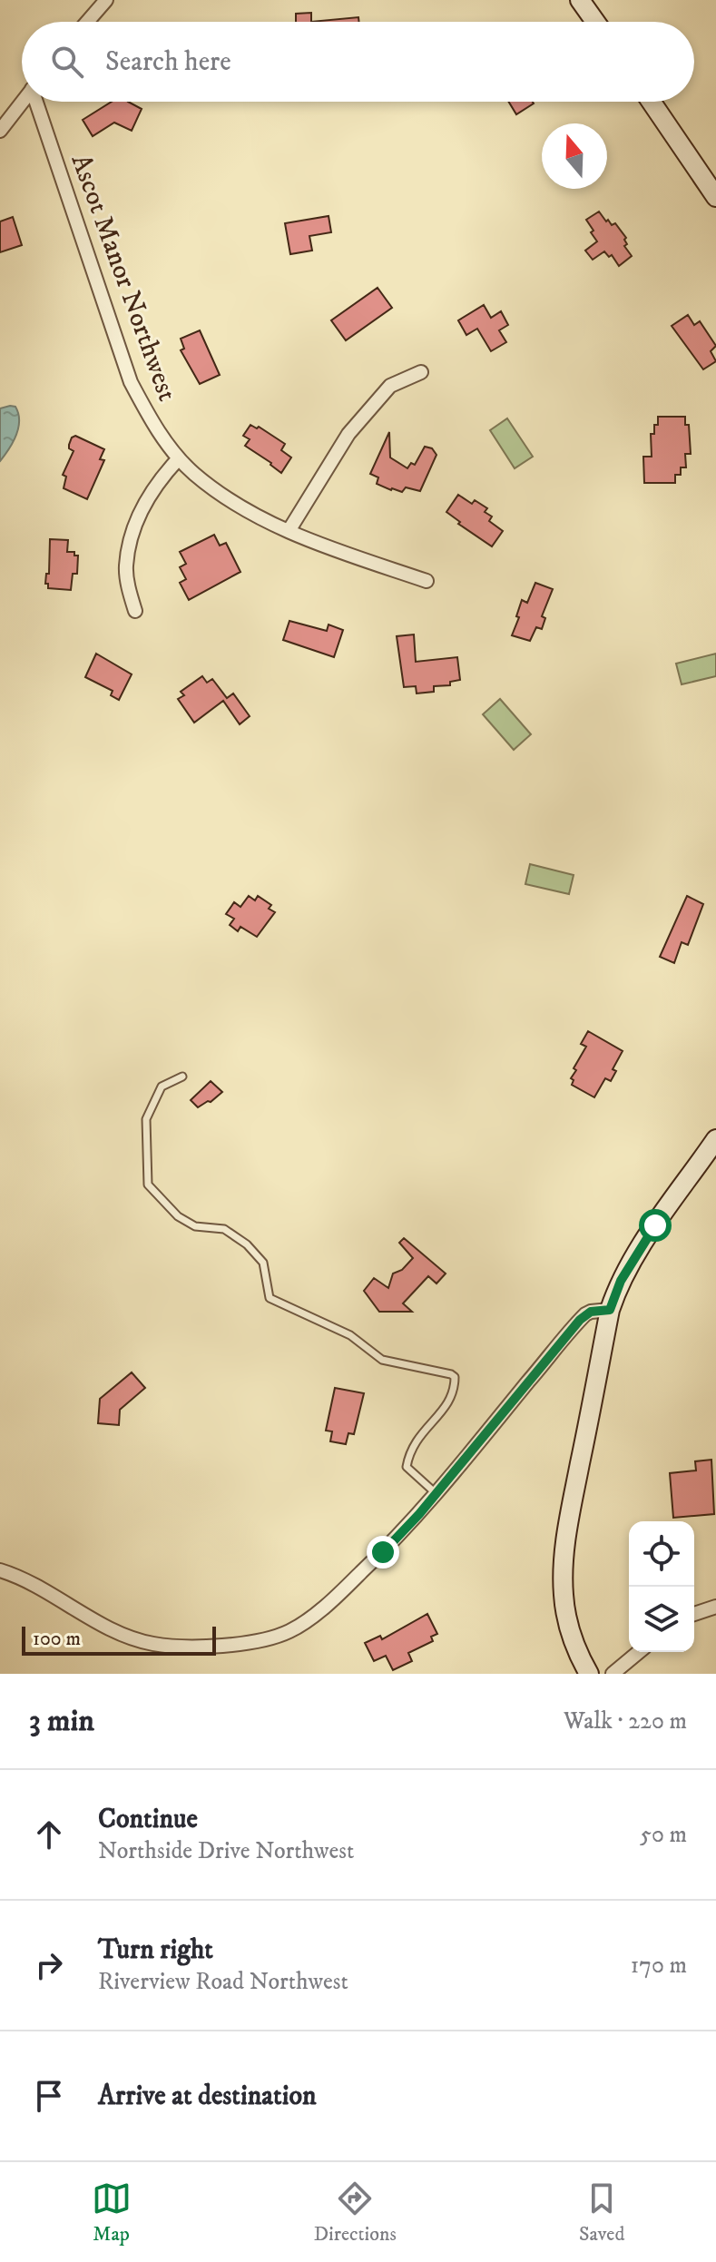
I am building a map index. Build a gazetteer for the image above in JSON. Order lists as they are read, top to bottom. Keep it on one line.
{"streets":{"street":["Ascot Manor Northwest"]},"scale_bar":"100 m","north":"top","page":{"search":"Search here","scale":"100 m","heading":["3 min","Walk · 220 m"],"list":[["Continue","Northside Drive Northwest","50 m"],["Turn right","Riverview Road Northwest","170 m"],"Arrive at destination"],"nav":["Map","Directions","Saved"]}}
